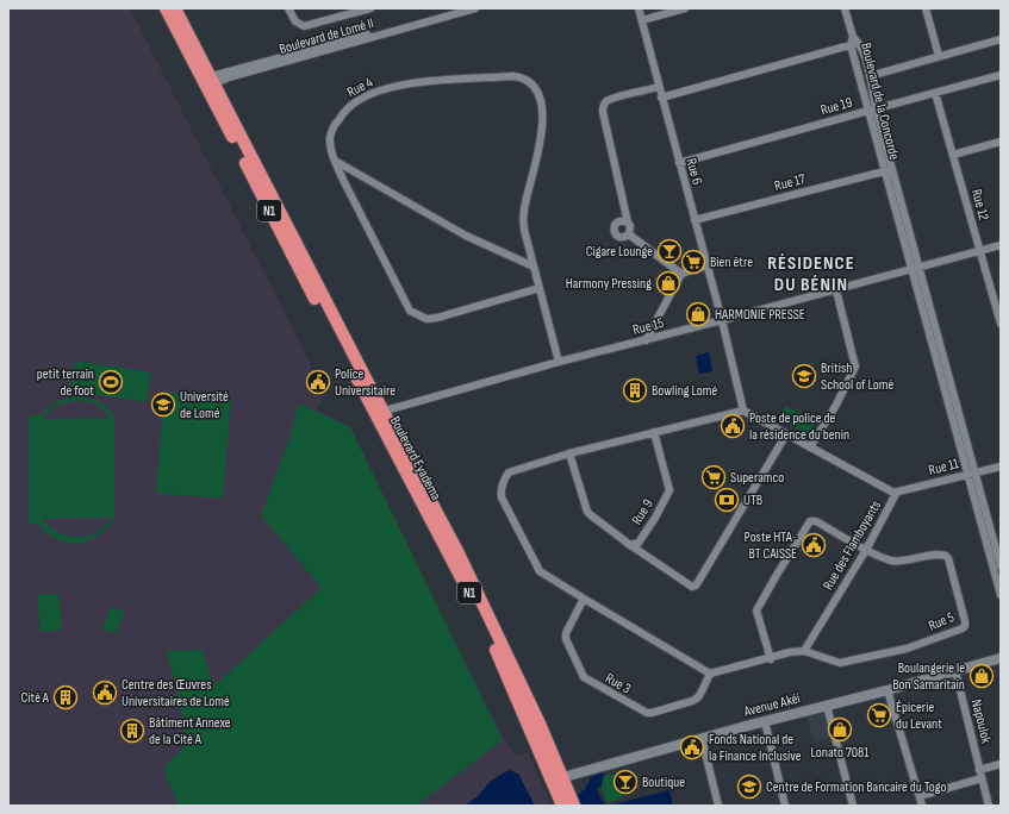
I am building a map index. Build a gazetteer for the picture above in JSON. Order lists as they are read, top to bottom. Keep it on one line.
{"streets":{"highway":["N1","Boulevard Eyadema"],"main road":["Avenue Akéi"],"street":["Boulevard de Lomé II","Rue 4","Boulevard de la Concorde","Rue 19","Rue 6","Rue 17","Rue 12","Rue 15","Rue 11","Rue 9","Rue des Flamboyants","Rue 5","Rue 3","Napoulok"]},"crossings":[["Boulevard de Lomé II","N1"],["Boulevard de Lomé II","Boulevard Eyadema"],["Rue 4","Rue 15"],["Boulevard de la Concorde","Rue 19"],["Boulevard de la Concorde","Rue 17"],["Boulevard de la Concorde","Rue 15"],["Boulevard de la Concorde","Rue 11"],["Rue 19","Rue 6"],["Rue 19","Rue 12"],["Rue 6","Rue 17"],["Rue 6","Rue 15"],["Rue 6","Rue des Flamboyants"],["Rue 12","Rue 15"],["N1","Boulevard Eyadema"],["N1","Avenue Akéi"],["Rue 15","Boulevard Eyadema"],["Boulevard Eyadema","Avenue Akéi"],["Rue 11","Rue des Flamboyants"],["Rue des Flamboyants","Rue 5"],["Avenue Akéi","Napoulok"]],"districts":["RÉSIDENCE DU BÉNIN"],"places":{"bar":["Cigare Lounge","Boutique"],"supermarket":["Bien être","Superamco","Épicerie du Levant"],"shop":["Harmony Pressing","HARMONIE PRESSE","Boulangerie le Bon Samaritain","Lonato 7081"],"school or university":["British School of Lomé","Université de Lomé","Centre de Formation Bancaire du Togo"],"sports":["petit terrain de foot"],"public building":["Police Universitaire","Poste de police de la résidence du benin","Poste HTA- BT CAISSE","Centre des Œuvres Universitaires de Lomé","Fonds National de la Finance Inclusive"],"building":["Bowling Lomé","Cité A","Bâtiment Annexe de la Cité A"],"bank":["UTB"]}}
